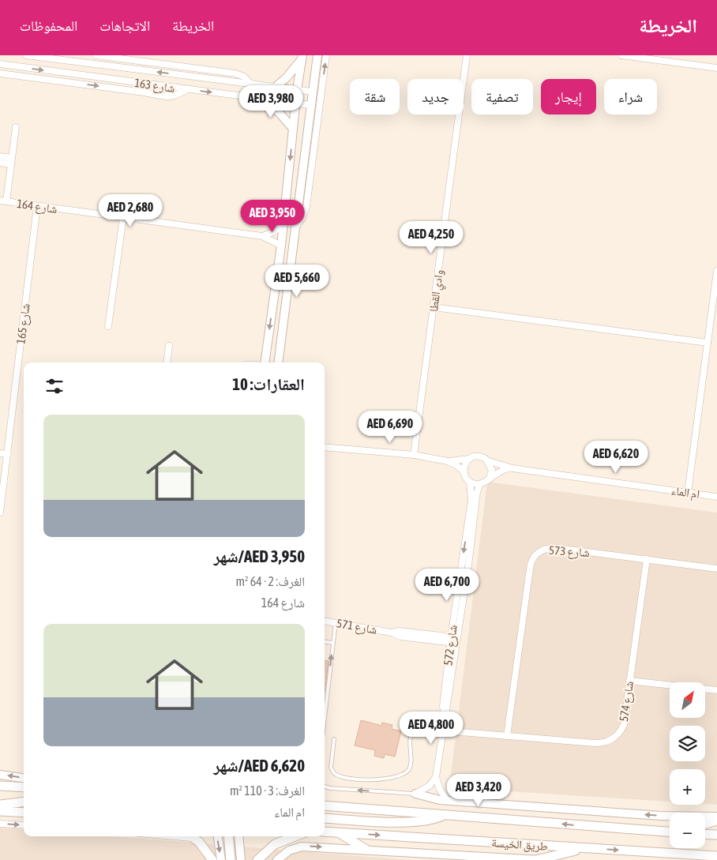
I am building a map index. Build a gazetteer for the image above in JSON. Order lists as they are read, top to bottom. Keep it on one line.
{"streets":{"main road":["طريق الخيسة"],"street":["شارع 163","شارع 164","وادي القطا","شارع 165","ام الماء","شارع 573","شارع 571","شارع 572","شارع 574"]},"crossings":[["شارع 164","شارع 165"],["ام الماء","شارع 572"],["شارع 573","شارع 574"],["شارع 571","شارع 572"],["شارع 572","شارع 574"]],"north":"top right","page":{"header":"الخريطة","nav":["الخريطة","الاتجاهات","المحفوظات"],"chip":["شراء","إيجار","تصفية","جديد","شقة"],"price":["AED 3,980","AED 2,680","AED 3,950","AED 4,250","AED 5,660","AED 6,690","AED 6,620","AED 6,700","AED 4,800","AED 3,420"],"heading":"العقارات: 10","list":[{"name":"AED 3,950/شهر","note":"الغرف: 2 · 64 m² · شارع 164"},{"name":"AED 6,620/شهر","note":"الغرف: 3 · 110 m² · ام الماء"}],"map_buttons":["+","−"]}}
